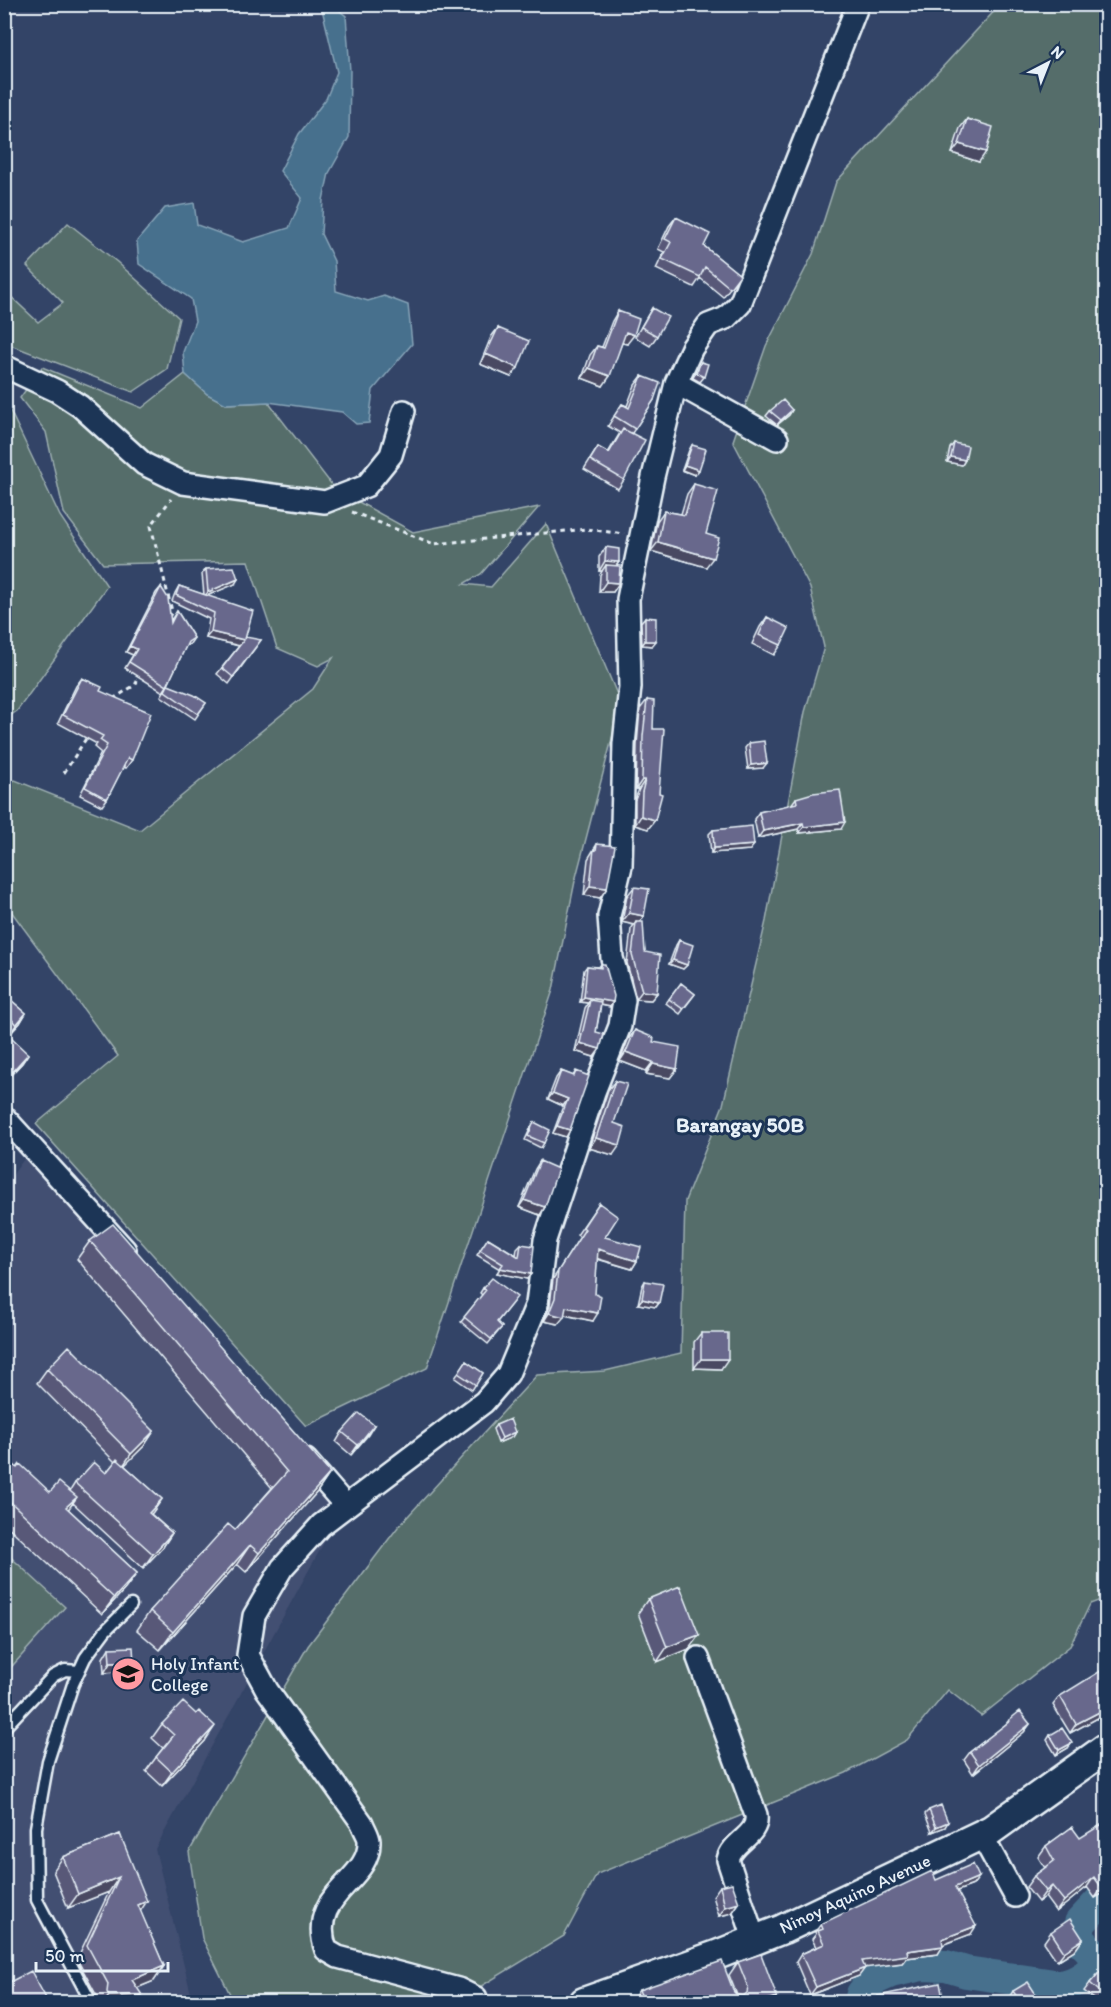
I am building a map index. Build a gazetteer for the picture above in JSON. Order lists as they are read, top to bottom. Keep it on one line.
{"streets":{"main road":["Ninoy Aquino Avenue"]},"districts":["Barangay 50B"],"places":{"school or university":["Holy Infant College"]},"scale_bar":"50 m","north":"top right"}
